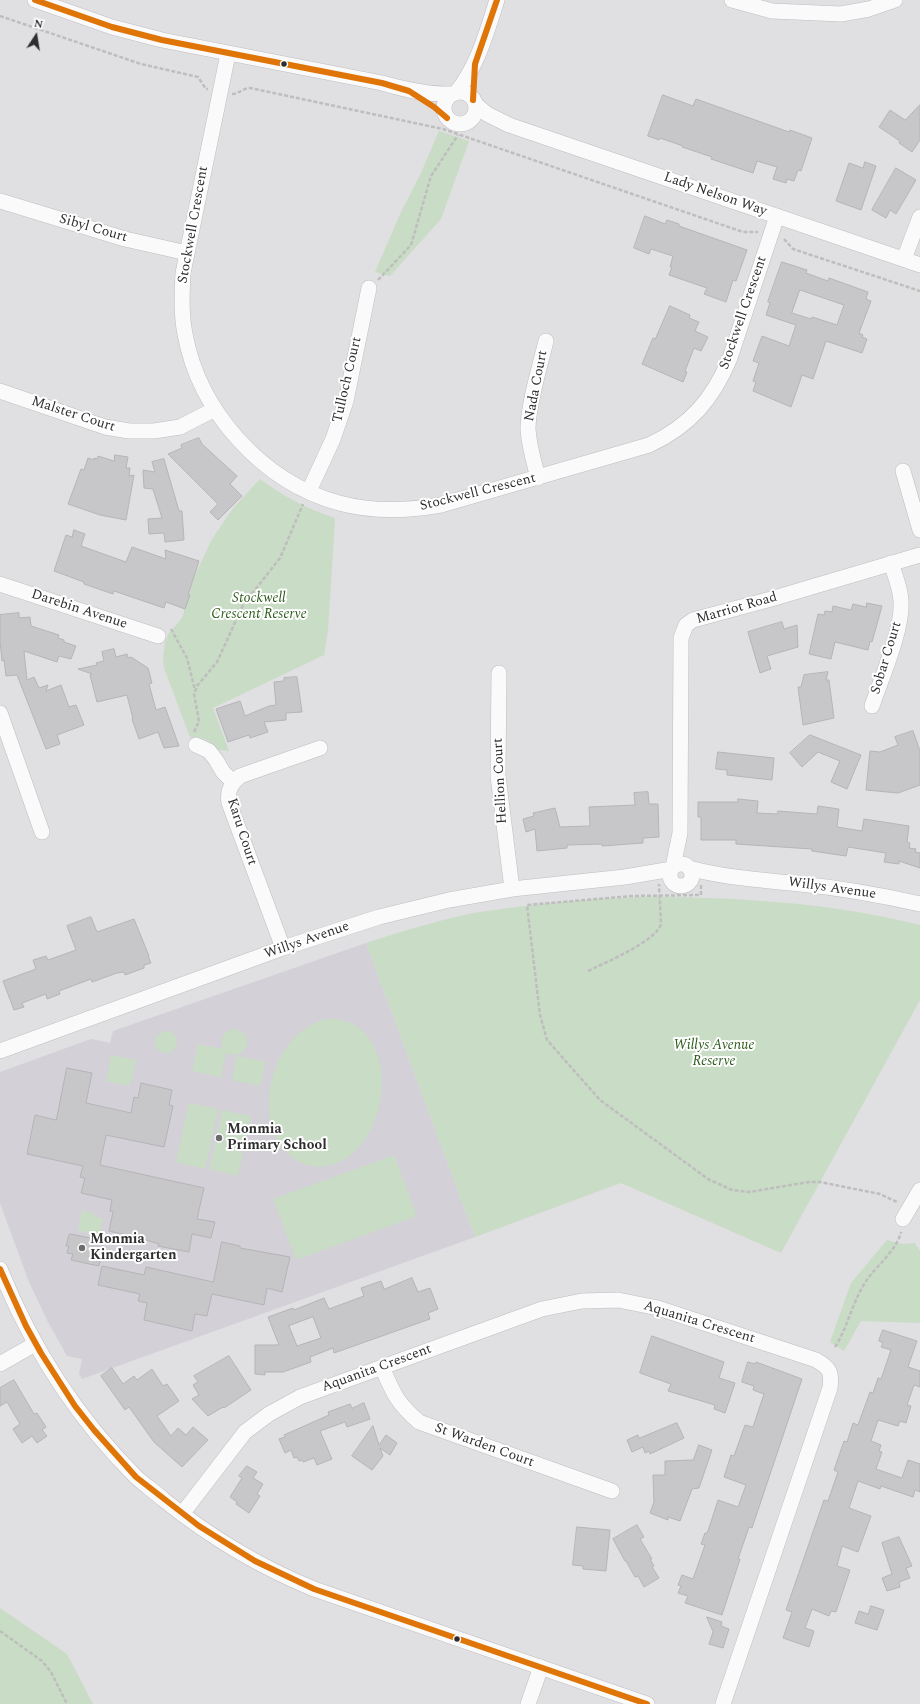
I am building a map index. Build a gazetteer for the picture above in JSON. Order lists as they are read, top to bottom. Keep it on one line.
{"streets":{"street":["Lady Nelson Way","Stockwell Crescent","Sibyl Court","Tulloch Court","Nada Court","Malster Court","Marriot Road","Darebin Avenue","Sobar Court","Hellion Court","Karu Court","Willys Avenue","Aquanita Crescent","St Warden Court"]},"crossings":[["Lady Nelson Way","Stockwell Crescent"],["Stockwell Crescent","Sibyl Court"],["Stockwell Crescent","Tulloch Court"],["Stockwell Crescent","Nada Court"],["Stockwell Crescent","Malster Court"],["Marriot Road","Sobar Court"],["Marriot Road","Willys Avenue"],["Hellion Court","Willys Avenue"],["Karu Court","Willys Avenue"],["Aquanita Crescent","St Warden Court"]],"parks":["Stockwell Crescent Reserve","Willys Avenue Reserve"],"places":["Monmia Primary School","Monmia Kindergarten"],"north":"top"}
